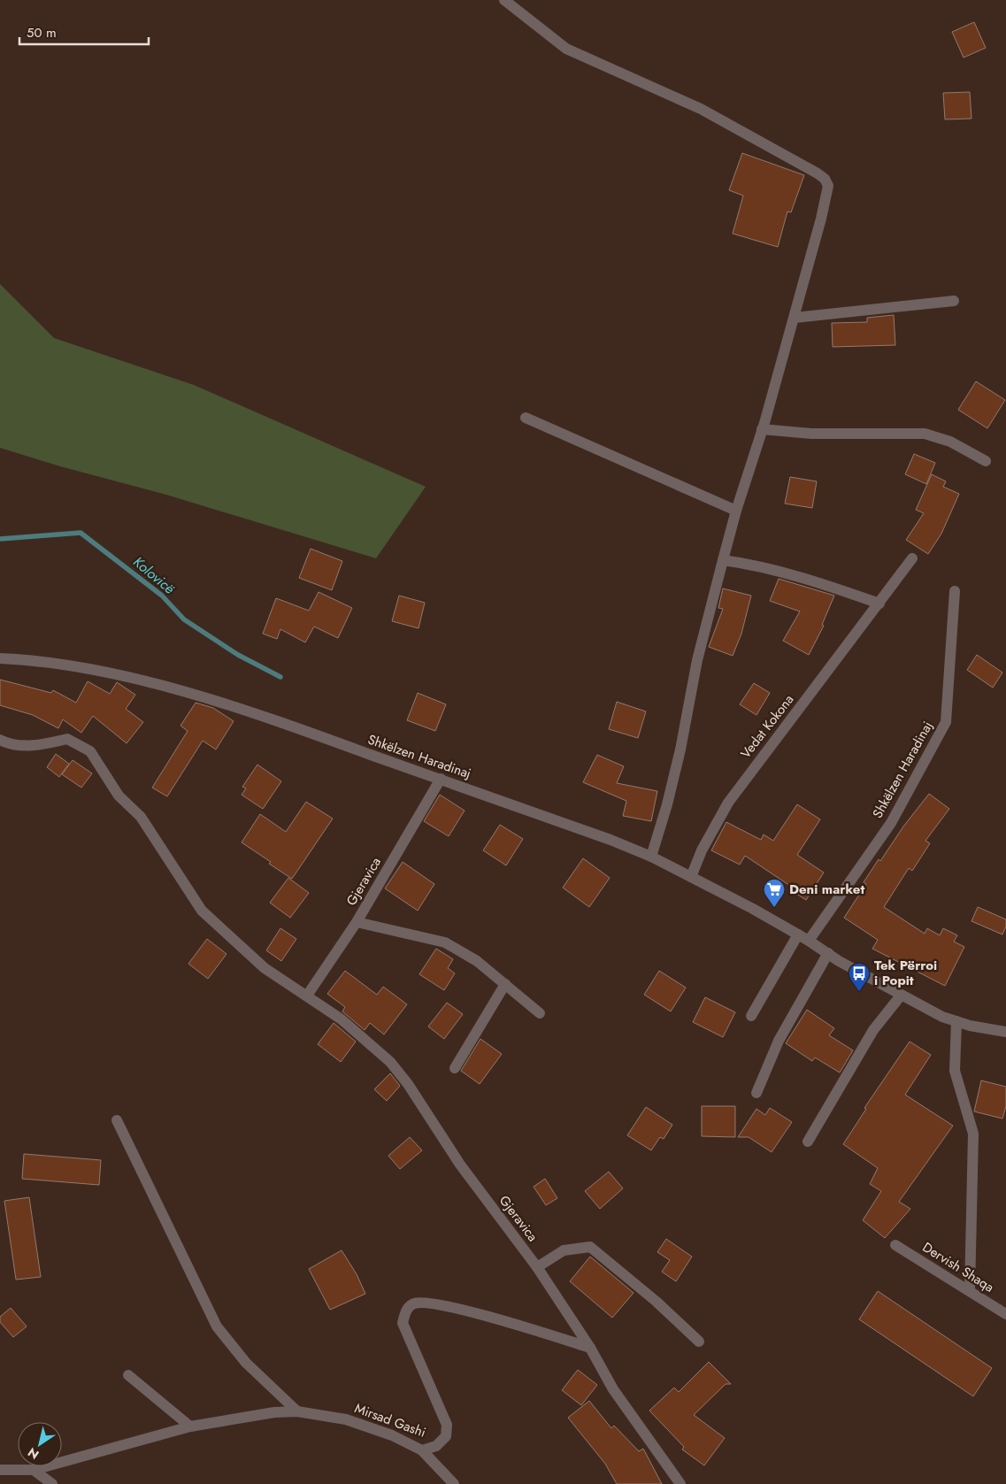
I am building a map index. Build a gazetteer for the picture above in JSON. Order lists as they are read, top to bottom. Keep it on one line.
{"streets":{"street":["Vedat Kokona","Shkëlzen Haradinaj","Gjeravica","Dervish Shaqa","Mirsad Gashi"]},"crossings":[["Vedat Kokona","Shkëlzen Haradinaj"],["Shkëlzen Haradinaj","Gjeravica"],["Gjeravica","Mirsad Gashi"]],"water":["Kolovicë"],"places":{"supermarket":["Deni market"],"bus stop":["Tek Përroi i Popit"]},"scale_bar":"50 m","north":"bottom left"}
